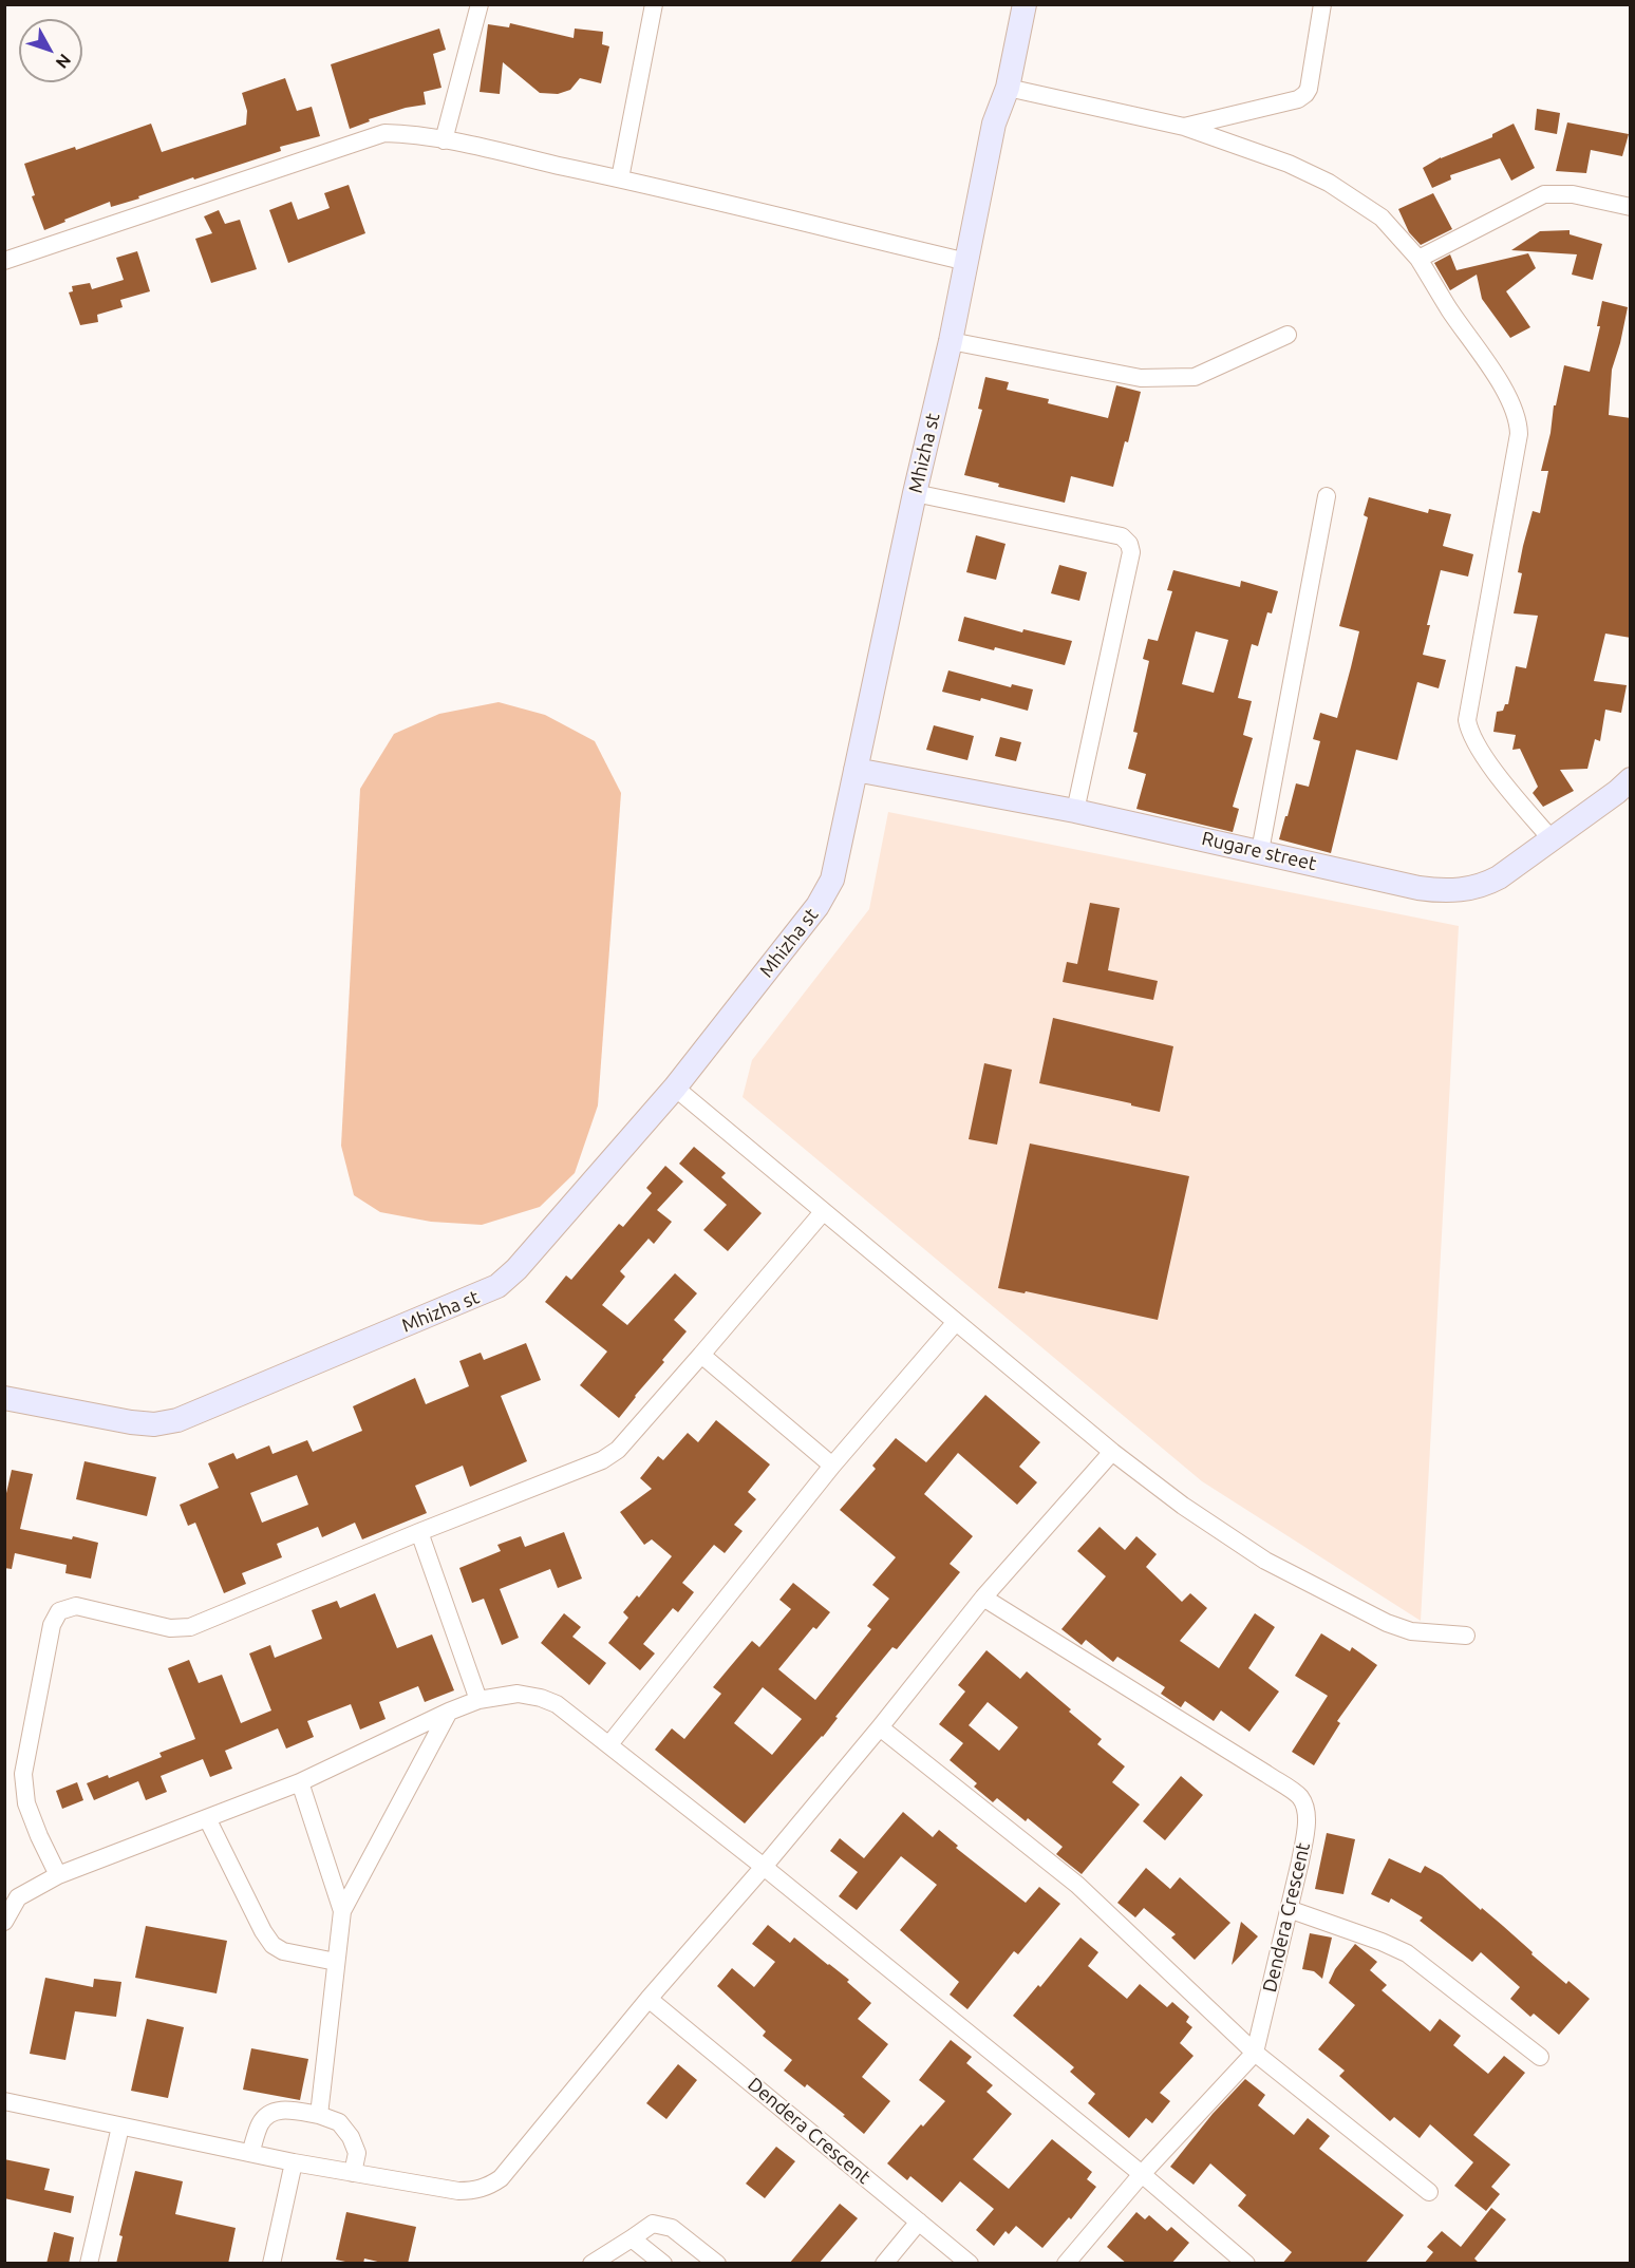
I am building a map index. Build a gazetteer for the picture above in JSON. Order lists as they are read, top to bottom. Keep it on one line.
{"streets":{"street":["Mhizha st","Rugare street","Dendera Crescent"]},"crossings":[["Mhizha st","Rugare street"]],"north":"bottom right"}
